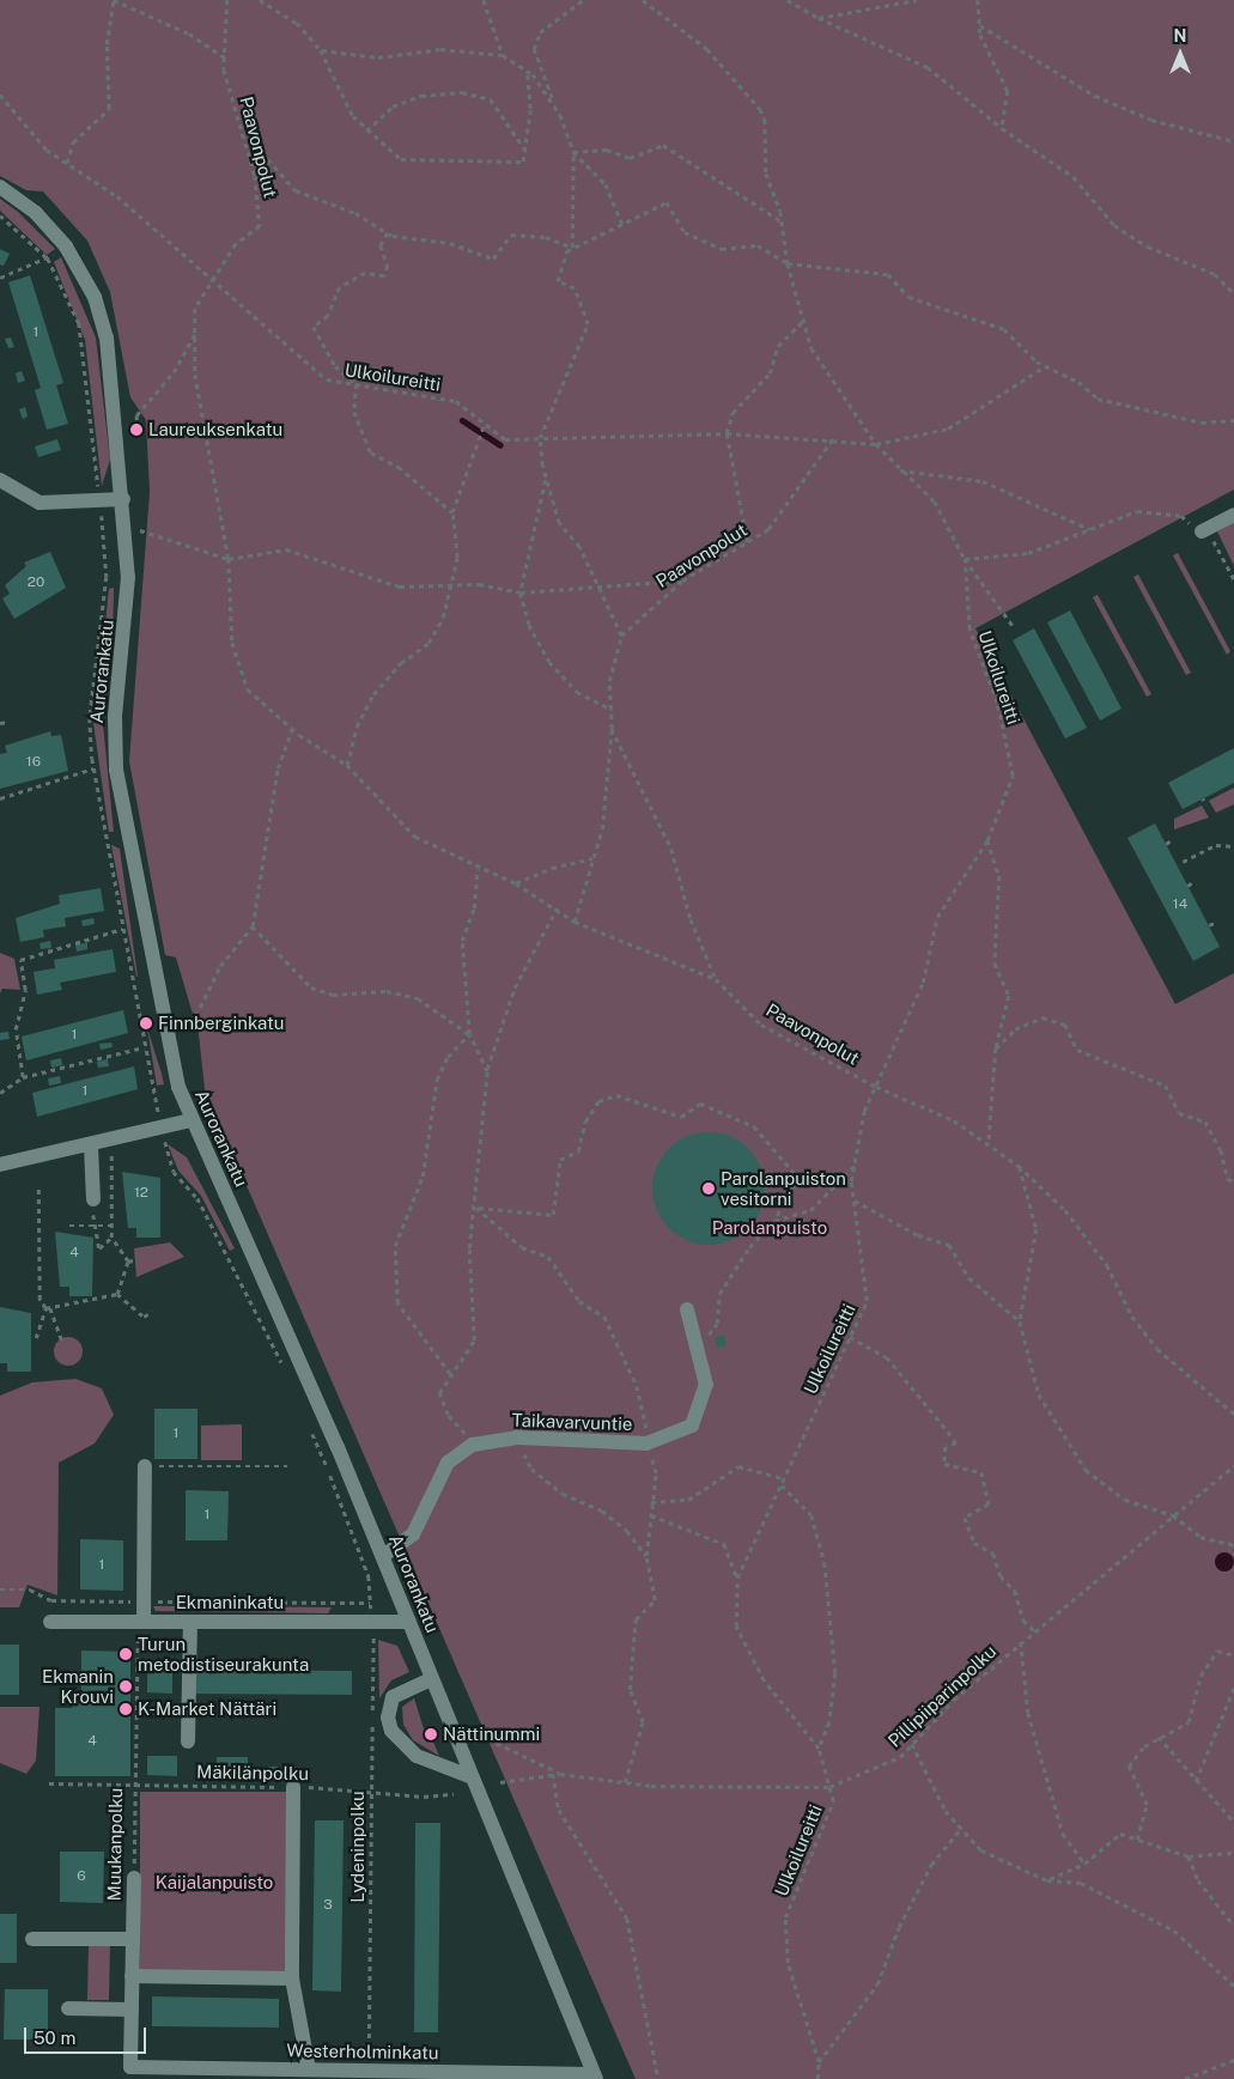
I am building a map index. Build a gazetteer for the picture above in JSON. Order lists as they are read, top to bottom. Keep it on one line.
{"streets":{"street":["Aurorankatu","Taikavarvuntie","Ekmaninkatu","Muukanpolku","Westerholminkatu"],"path":["Paavonpolut","Ulkoilureitti","Pillipiiparinpolku","Mäkilänpolku","Lydeninpolku"]},"crossings":[["Paavonpolut","Ulkoilureitti"],["Ulkoilureitti","Pillipiiparinpolku"],["Aurorankatu","Taikavarvuntie"],["Aurorankatu","Ekmaninkatu"],["Aurorankatu","Westerholminkatu"],["Ekmaninkatu","Muukanpolku"],["Ekmaninkatu","Lydeninpolku"],["Mäkilänpolku","Muukanpolku"],["Mäkilänpolku","Lydeninpolku"],["Muukanpolku","Westerholminkatu"],["Lydeninpolku","Westerholminkatu"]],"parks":["Parolanpuisto","Kaijalanpuisto"],"places":["Laureuksenkatu","Finnberginkatu","Parolanpuiston vesitorni","Turun metodistiseurakunta","Ekmanin Krouvi","K-Market Nättäri","Nättinummi"],"house_numbers":["1","20","16","14","1","1","12","4","1","1","1","4","6","3"],"scale_bar":"50 m","north":"top"}
